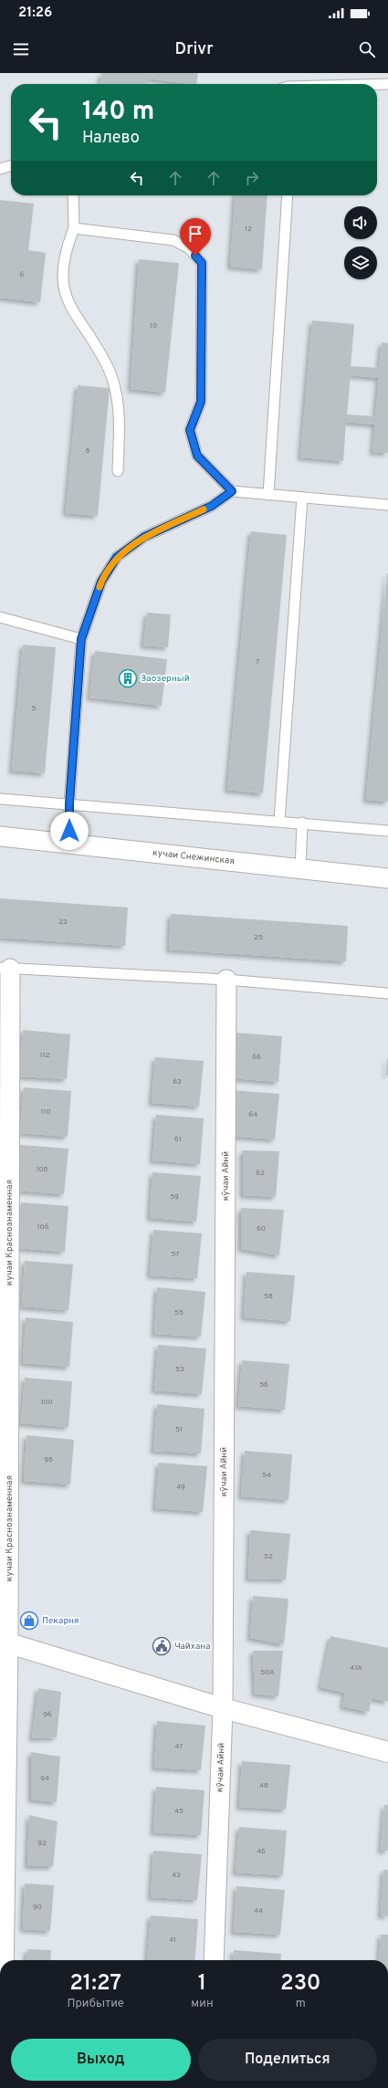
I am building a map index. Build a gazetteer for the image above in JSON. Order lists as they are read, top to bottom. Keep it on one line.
{"streets":{"street":["кучаи Снежинская","кӯчаи Айнӣ","кучаи Краснознаменная"]},"places":{"building":["Заозерный"],"shop":["Пекарня"],"public building":["Чайхана"]},"house_numbers":["12","6","10","8","7","5","23","25","112","66","63","110","64","61","108","62","59","106","60","57","58","55","53","56","100","51","98","54","49","52","47А","50А","96","47","94","48","45","92","46","43","90","44","41"],"page":{"status":"21:26","header":"Drivr","turn":["140 m","Налево"],"eta":["21:27","Прибытие","1","мин","230","m"],"buttons":["Выход","Поделиться"]}}
